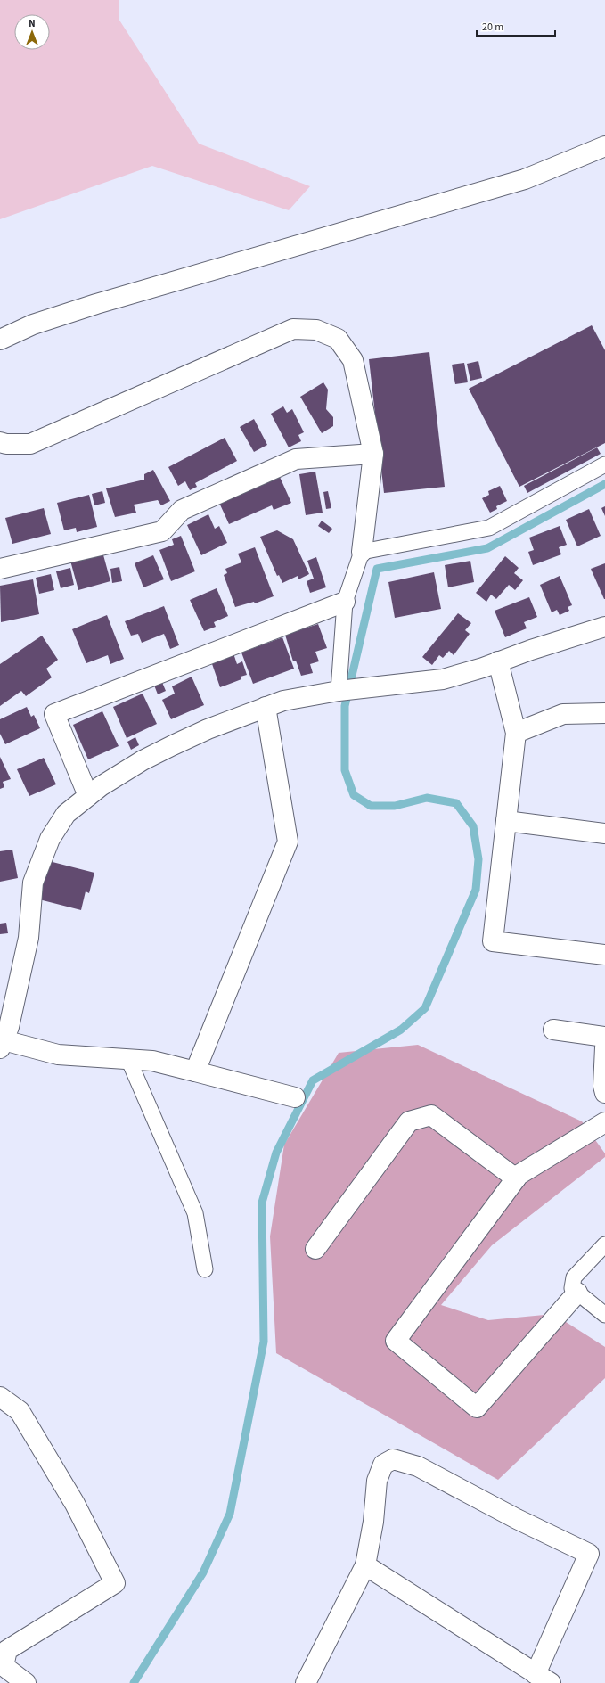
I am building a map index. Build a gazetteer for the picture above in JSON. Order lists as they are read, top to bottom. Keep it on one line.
{"scale_bar":"20 m","north":"top"}
